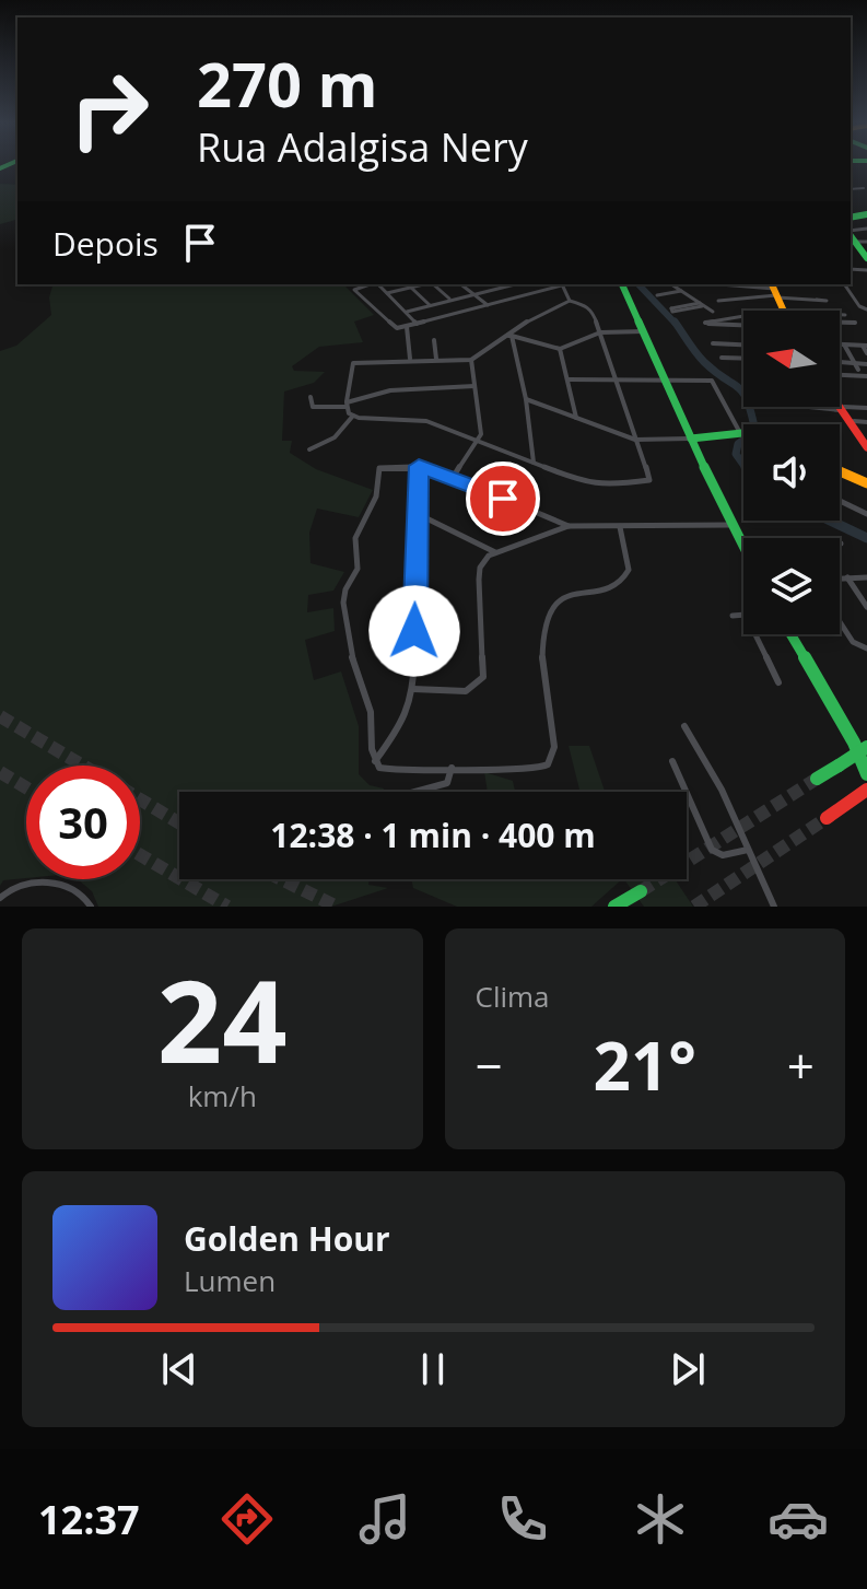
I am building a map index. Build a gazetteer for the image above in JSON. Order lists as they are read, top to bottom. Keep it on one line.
{"north":"left","page":{"turn":["270 m","Rua Adalgisa Nery"],"then":"Depois","limit":"30","trip":"12:38 · 1 min · 400 m","tile":[["24","km/h"],"Clima"],"heat":["−","21°","+"],"song":["Golden Hour","Lumen"],"tabs":"12:37"}}
